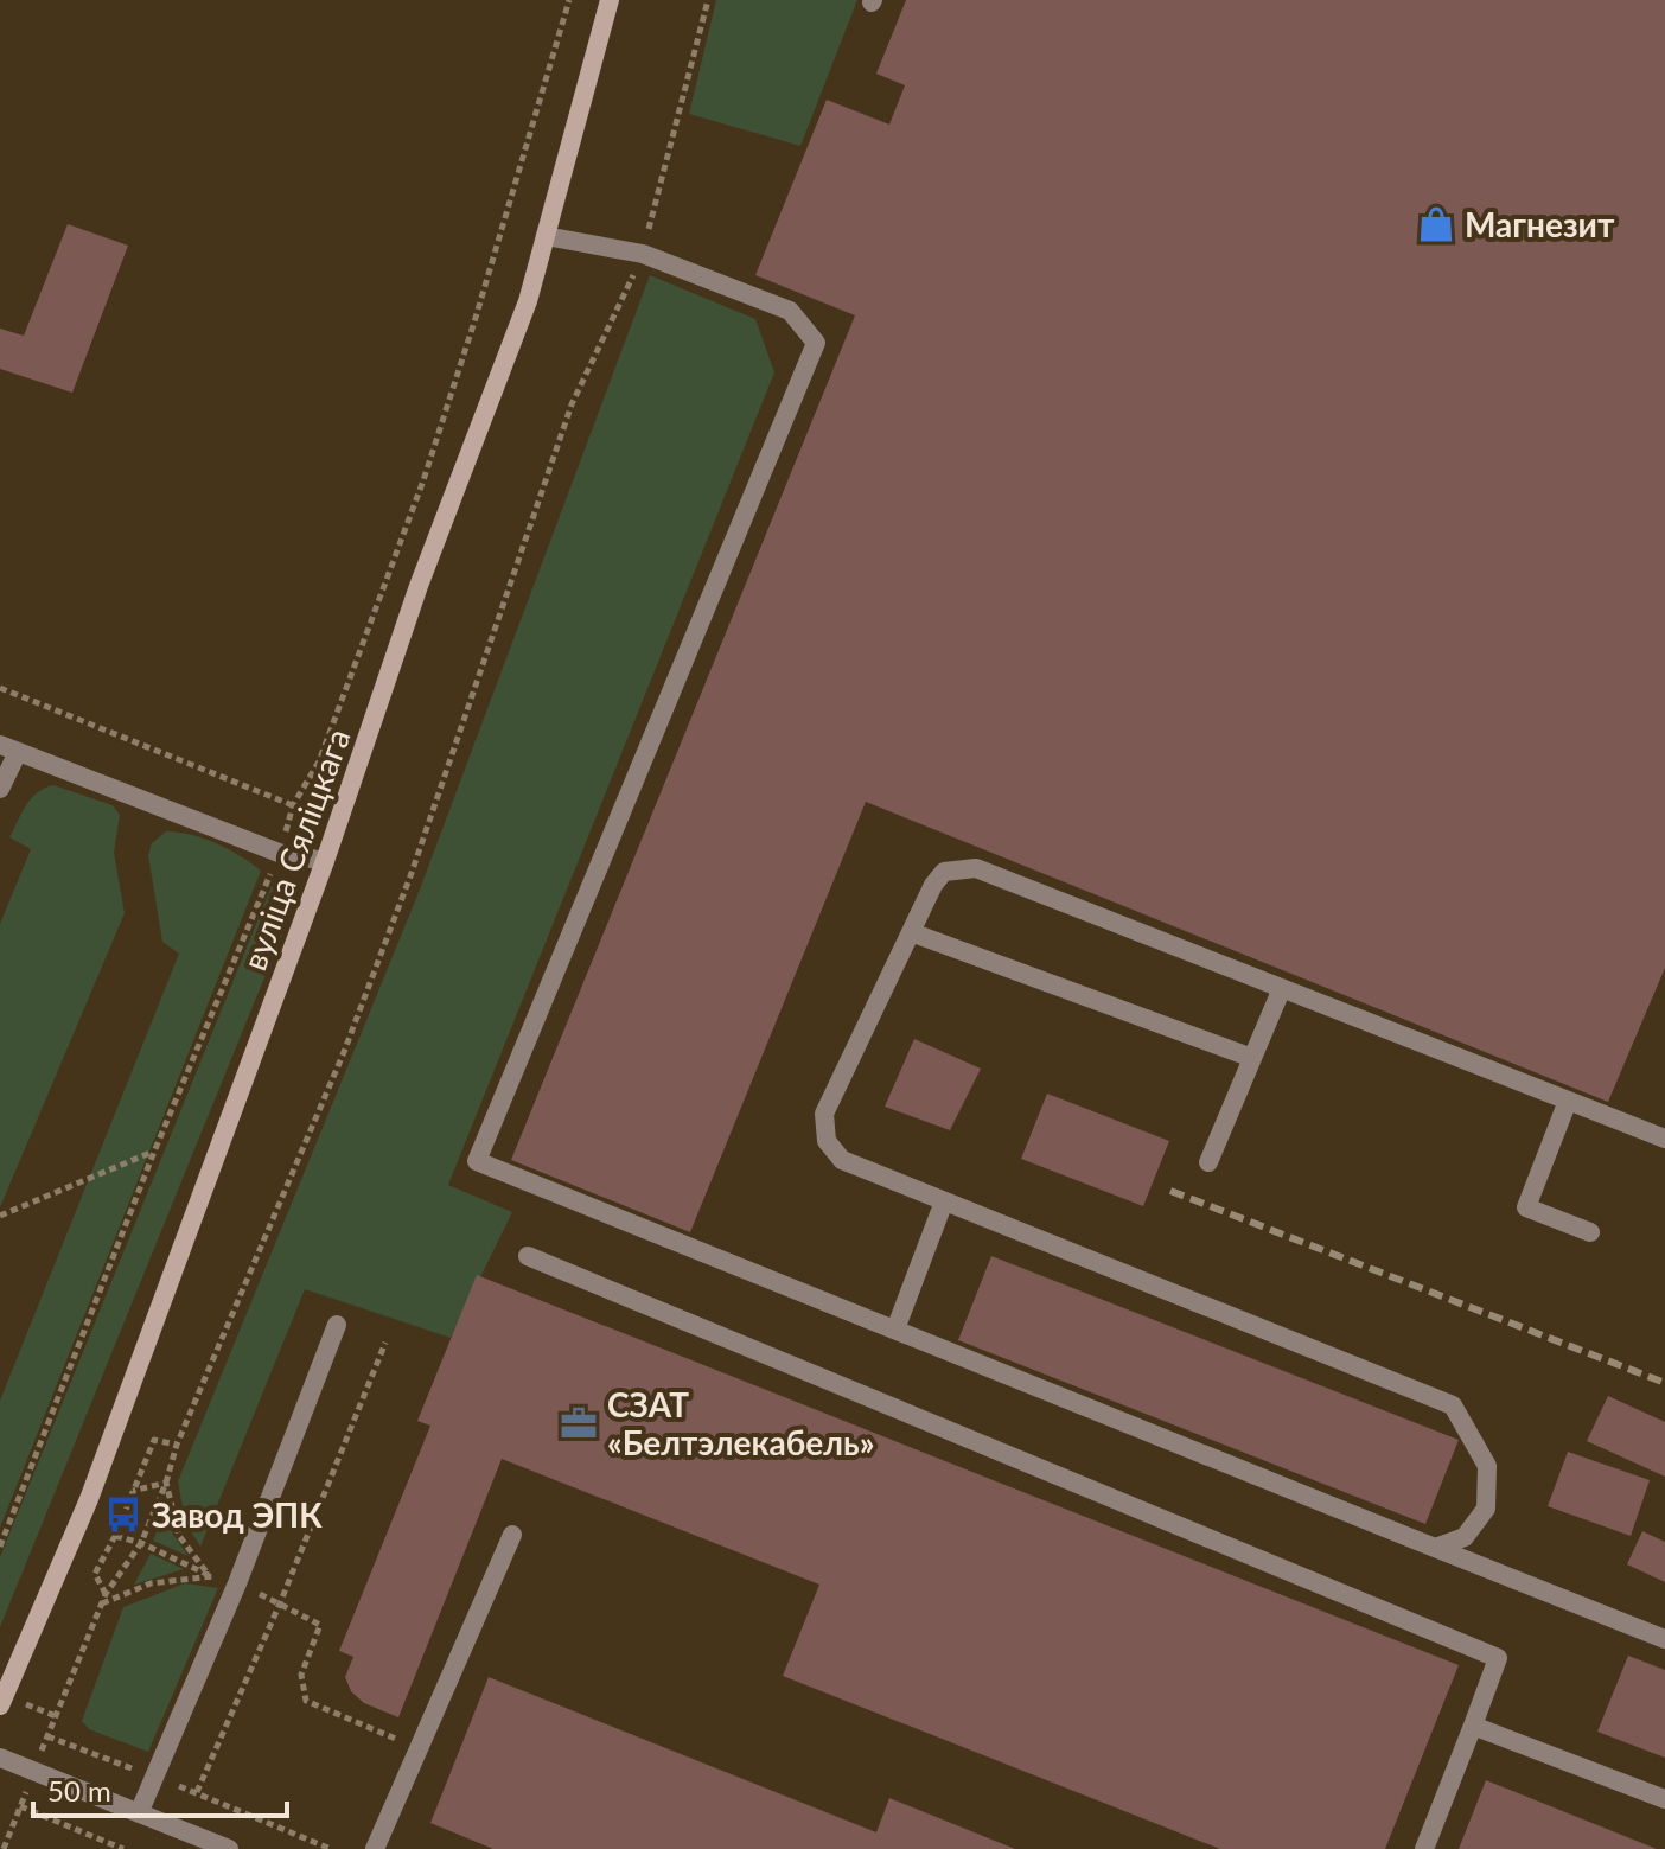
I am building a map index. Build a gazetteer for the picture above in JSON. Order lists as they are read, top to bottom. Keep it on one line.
{"streets":{"main road":["вуліца Сяліцкага"]},"places":{"shop":["Магнезит"],"office":["СЗАТ «Белтэлекабель»"],"bus stop":["Завод ЭПК"]},"scale_bar":"50 m"}
